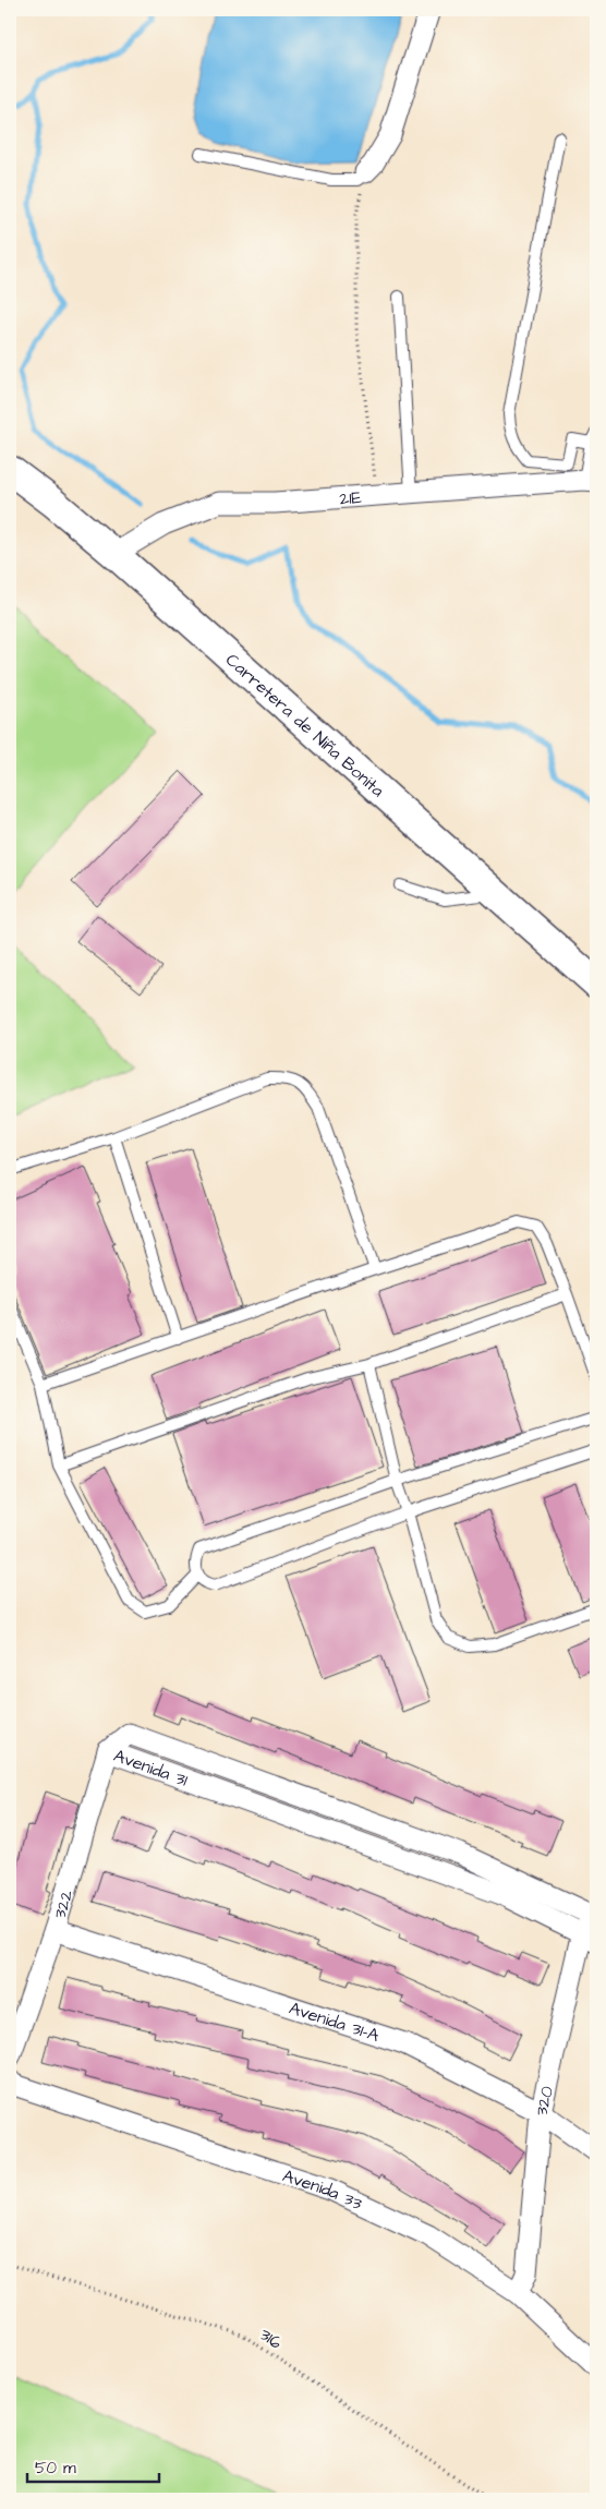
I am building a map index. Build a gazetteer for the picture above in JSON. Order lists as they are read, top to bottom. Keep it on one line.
{"streets":{"main road":["Carretera de Niña Bonita"],"street":["21E","Avenida 31","322","Avenida 31-A","320","Avenida 33"],"path":["316"]},"crossings":[["21E","Carretera de Niña Bonita"],["Avenida 31","322"],["Avenida 31","320"],["322","Avenida 31-A"],["Avenida 31-A","320"],["320","Avenida 33"]],"scale_bar":"50 m"}
